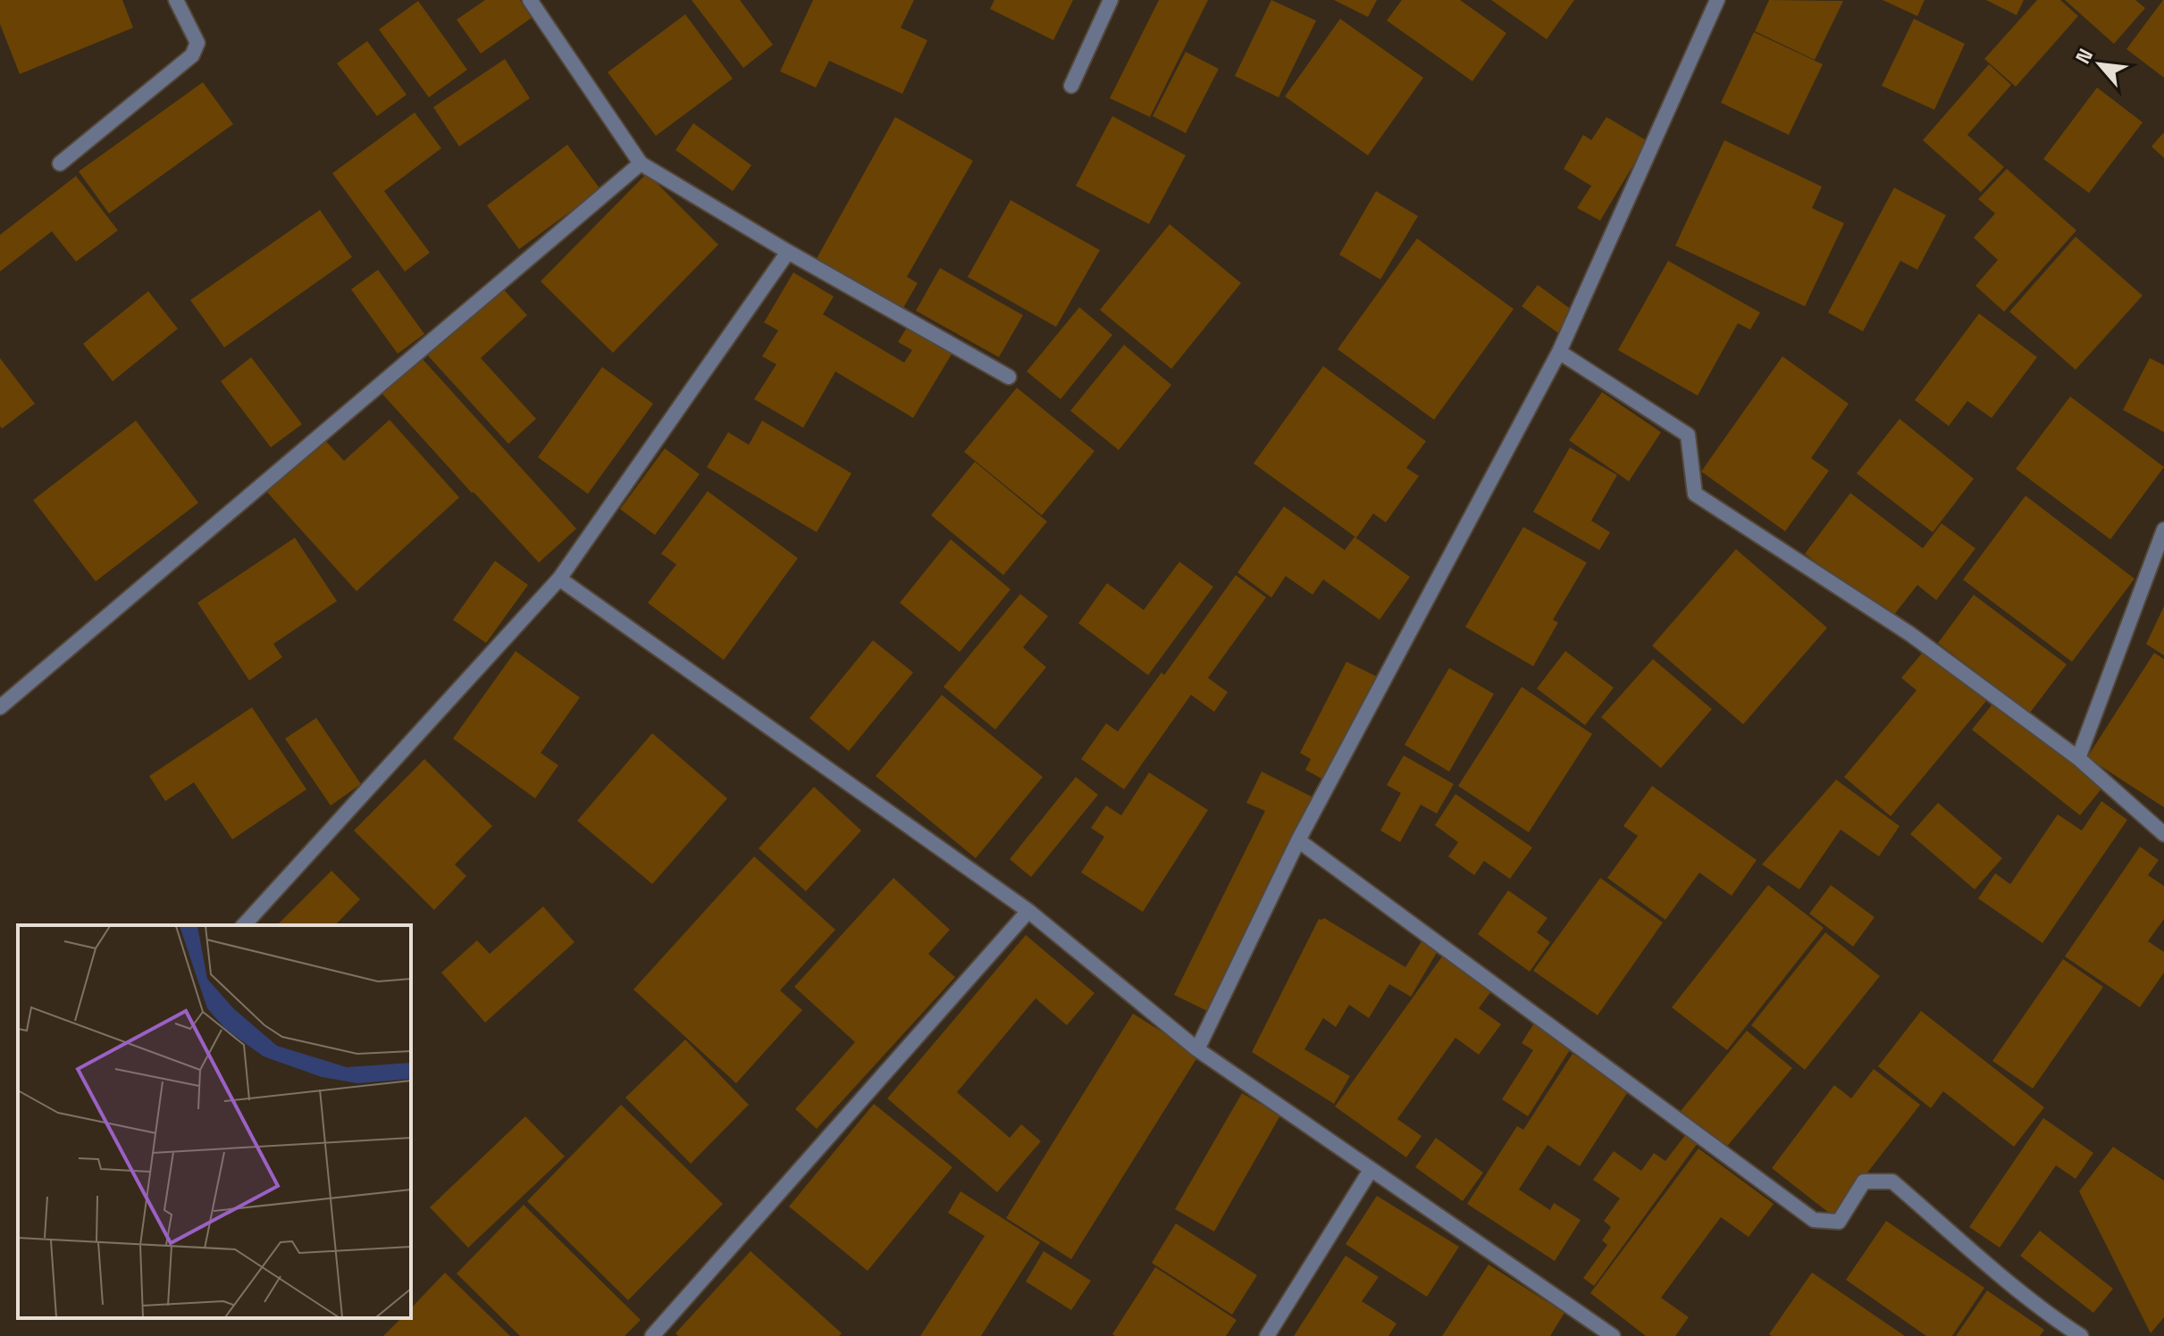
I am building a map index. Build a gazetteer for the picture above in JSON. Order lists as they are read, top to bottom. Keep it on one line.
{"north":"top left"}
